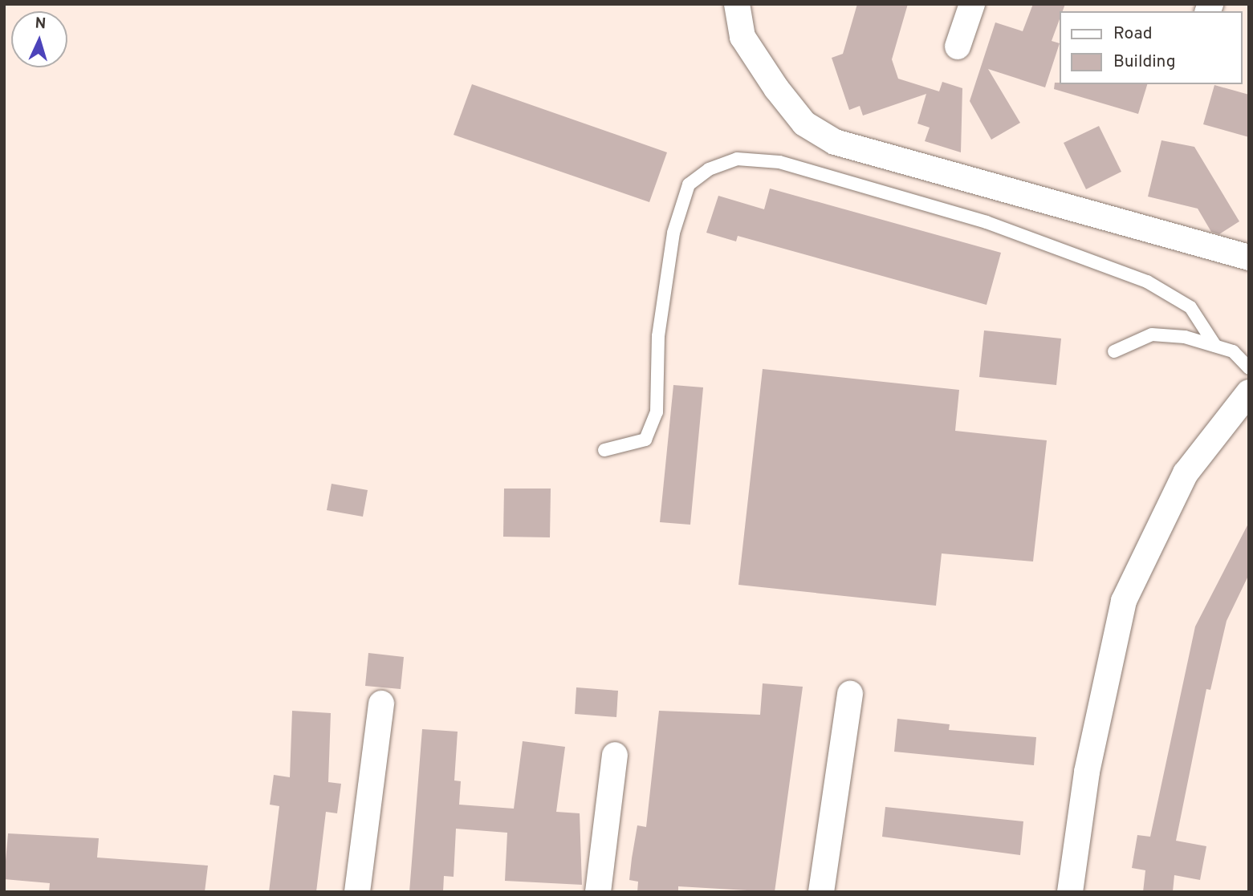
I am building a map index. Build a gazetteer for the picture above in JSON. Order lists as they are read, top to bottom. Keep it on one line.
{"legend":["Road","Building"],"north":"top"}
